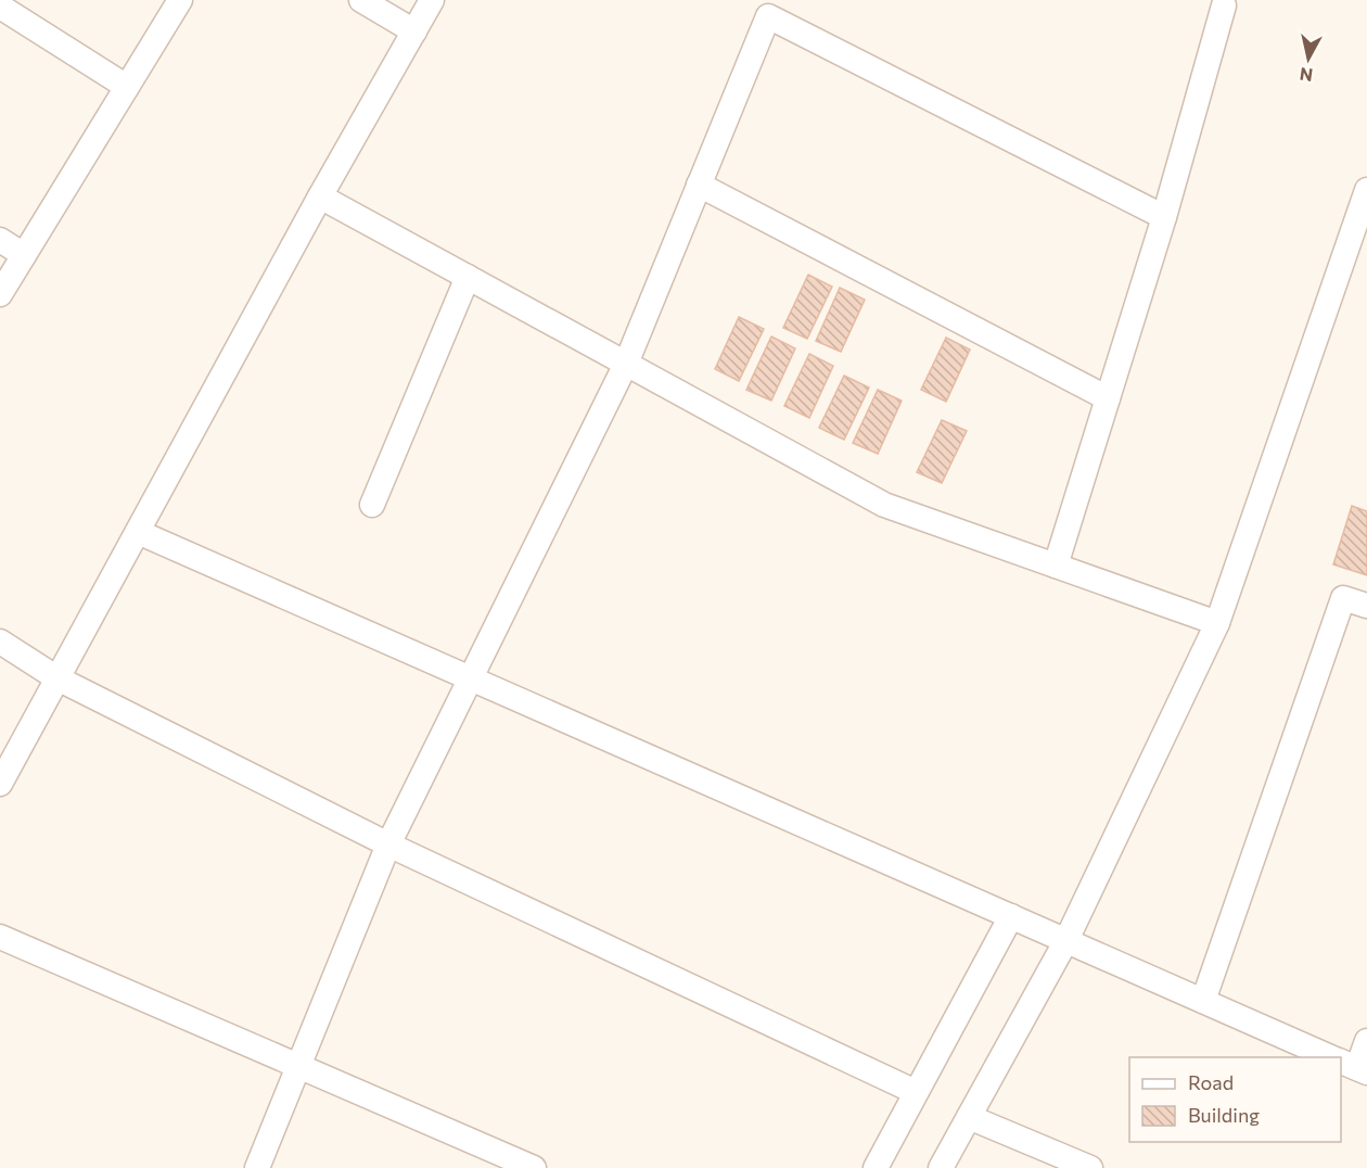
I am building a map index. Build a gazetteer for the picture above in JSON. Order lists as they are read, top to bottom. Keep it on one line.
{"legend":["Road","Building"],"north":"bottom"}
